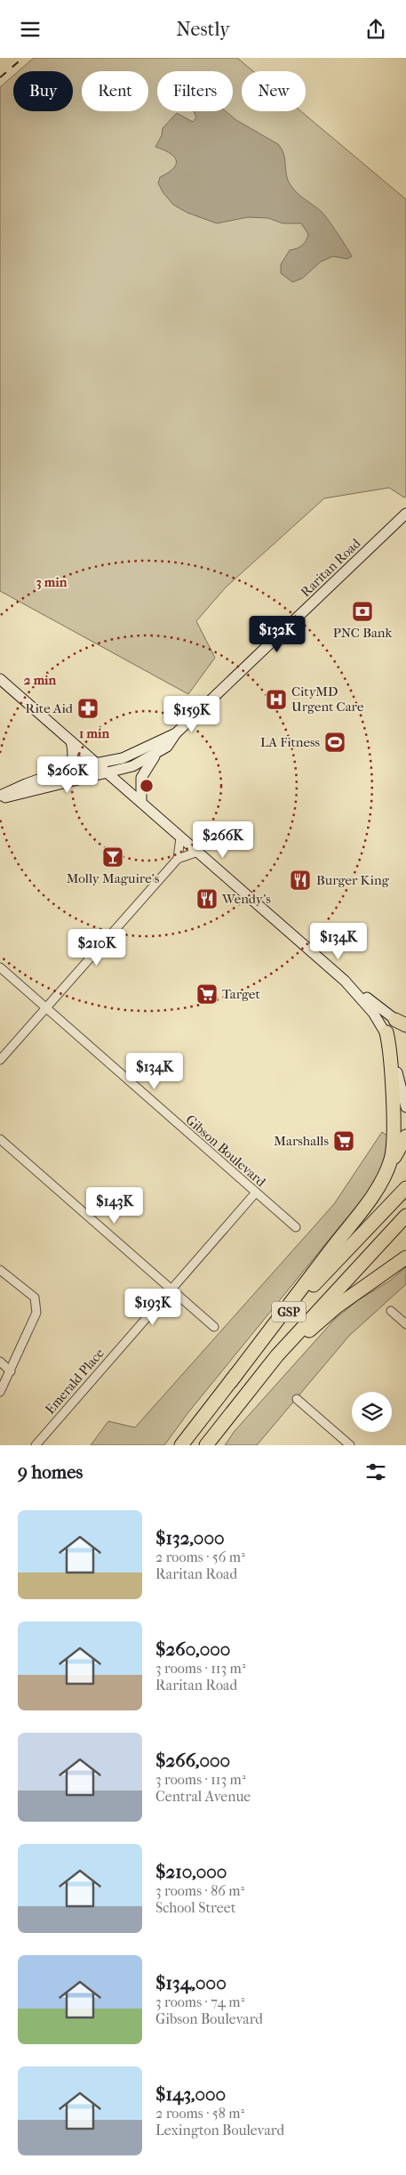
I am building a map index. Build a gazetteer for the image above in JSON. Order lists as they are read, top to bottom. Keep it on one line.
{"streets":{"highway":["GSP"],"main road":["Raritan Road"],"street":["Gibson Boulevard","Emerald Place"]},"crossings":[["Gibson Boulevard","Emerald Place"]],"places":{"bank":["PNC Bank"],"hospital":["CityMD Urgent Care"],"pharmacy":["Rite Aid"],"sports":["LA Fitness"],"bar":["Molly Maguire's"],"restaurant":["Burger King","Wendy's"],"supermarket":["Target","Marshalls"]},"page":{"header":"Nestly","chip":["Buy","Rent","Filters","New"],"price":["$132K","$159K","$260K","$266K","$134K","$210K","$134K","$143K","$193K"],"heading":"9 homes","list":[{"name":"$132,000","note":"2 rooms · 56 m² · Raritan Road"},{"name":"$260,000","note":"3 rooms · 113 m² · Raritan Road"},{"name":"$266,000","note":"3 rooms · 113 m² · Central Avenue"},{"name":"$210,000","note":"3 rooms · 86 m² · School Street"},{"name":"$134,000","note":"3 rooms · 74 m² · Gibson Boulevard"},{"name":"$143,000","note":"2 rooms · 58 m² · Lexington Boulevard"}]},"rings":["3 min","2 min","1 min"]}
